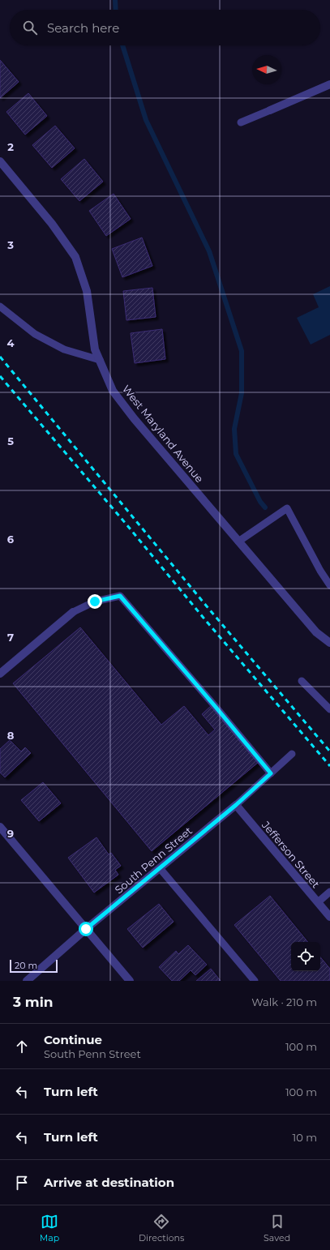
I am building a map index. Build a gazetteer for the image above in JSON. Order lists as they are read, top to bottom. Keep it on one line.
{"streets":{"street":["West Maryland Avenue","Jefferson Street","South Penn Street"]},"crossings":[["Jefferson Street","South Penn Street"]],"scale_bar":"20 m","north":"left","page":{"search":"Search here","scale":"20 m","heading":["3 min","Walk · 210 m"],"list":[["Continue","South Penn Street","100 m"],["Turn left","100 m"],["Turn left","10 m"],"Arrive at destination"],"nav":["Map","Directions","Saved"]},"grid":{"rows":["2","3","4","5","6","7","8","9"]}}
